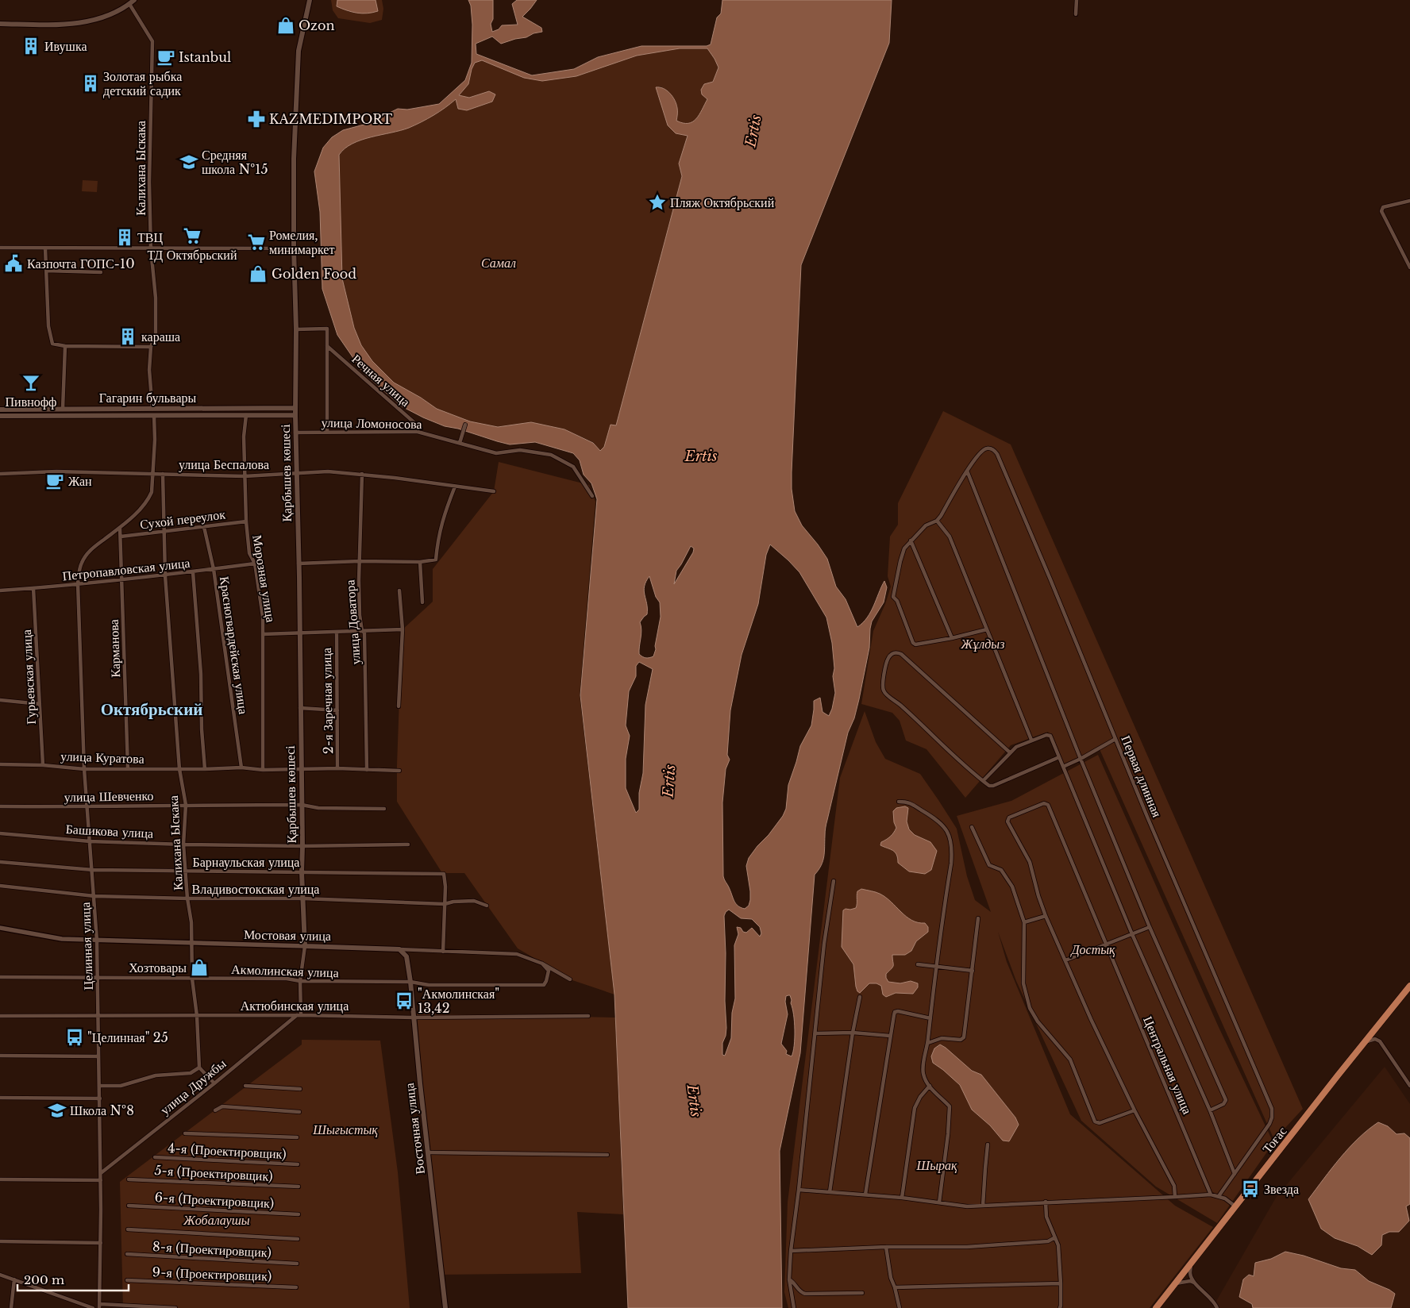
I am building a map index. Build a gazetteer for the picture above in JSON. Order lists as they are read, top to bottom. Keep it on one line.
{"streets":{"highway":["Тоғас"],"main road":["Гагарин бульвары","Қарбышев көшесі","Мостовая улица","Восточная улица"],"street":["Калихана Ыскака","Речная улица","улица Ломоносова","улица Беспалова","Сухой переулок","Петропавловская улица","Морозная улица","улица Доватора","Красногвардейская улица","Карманова","Гурьевская улица","2-я Заречная улица","улица Куратова","Первая длинная","улица Шевченко","Башикова улица","Барнаульская улица","Владивостокская улица","Целинная улица","Акмолинская улица","Актюбинская улица","Центральная улица","улица Дружбы","4-я (Проектировщик)","5-я (Проектировщик)","6-я (Проектировщик)","8-я (Проектировщик)","9-я (Проектировщик)"]},"crossings":[["Калихана Ыскака","Гагарин бульвары"],["Калихана Ыскака","улица Беспалова"],["Калихана Ыскака","Сухой переулок"],["Калихана Ыскака","Петропавловская улица"],["Калихана Ыскака","улица Куратова"],["Калихана Ыскака","улица Шевченко"],["Калихана Ыскака","Башикова улица"],["Калихана Ыскака","Барнаульская улица"],["Калихана Ыскака","Владивостокская улица"],["Калихана Ыскака","Мостовая улица"],["Калихана Ыскака","Акмолинская улица"],["Калихана Ыскака","Актюбинская улица"],["Речная улица","улица Ломоносова"],["Гагарин бульвары","Қарбышев көшесі"],["Гагарин бульвары","Морозная улица"],["Гагарин бульвары","Целинная улица"],["улица Ломоносова","Қарбышев көшесі"],["улица Беспалова","Қарбышев көшесі"],["улица Беспалова","Морозная улица"],["улица Беспалова","улица Доватора"],["улица Беспалова","Целинная улица"],["Қарбышев көшесі","улица Куратова"],["Қарбышев көшесі","улица Шевченко"],["Қарбышев көшесі","Башикова улица"],["Қарбышев көшесі","Барнаульская улица"],["Қарбышев көшесі","Владивостокская улица"],["Қарбышев көшесі","Мостовая улица"],["Сухой переулок","Морозная улица"],["Сухой переулок","Красногвардейская улица"],["Сухой переулок","Карманова"],["Петропавловская улица","Морозная улица"],["Петропавловская улица","Красногвардейская улица"],["Петропавловская улица","Карманова"],["Петропавловская улица","Гурьевская улица"],["Петропавловская улица","Целинная улица"],["Морозная улица","улица Куратова"],["улица Доватора","улица Куратова"],["Красногвардейская улица","улица Куратова"],["Карманова","улица Куратова"],["Карманова","Целинная улица"],["Гурьевская улица","улица Куратова"],["2-я Заречная улица","улица Куратова"],["улица Куратова","Целинная улица"],["улица Шевченко","Целинная улица"],["Башикова улица","Целинная улица"],["Барнаульская улица","Владивостокская улица"],["Барнаульская улица","Целинная улица"],["Владивостокская улица","Целинная улица"],["Мостовая улица","Целинная улица"],["Мостовая улица","Акмолинская улица"],["Мостовая улица","Восточная улица"],["Целинная улица","Акмолинская улица"],["Целинная улица","Актюбинская улица"],["Целинная улица","улица Дружбы"],["Акмолинская улица","Восточная улица"],["Актюбинская улица","улица Дружбы"],["Актюбинская улица","Восточная улица"]],"districts":["Октябрьский"],"water":["Ertis"],"parks":["Самал","Жұлдыз","Достық","Шығыстық","Шырақ","Жобалаушы"],"places":{"shop":["Ozon","Golden Food","Хозтовары"],"building":["Ивушка","Золотая рыбка детский садик","ТВЦ","караша"],"cafe":["Istanbul","Жан"],"pharmacy":["KAZMEDIMPORT"],"school or university":["Средняя школа №15","Школа №8"],"place":["Пляж Октябрьский"],"supermarket":["ТД Октябрьский","Ромелия, минимаркет"],"public building":["Казпочта ГОПС-10"],"bar":["Пивнофф"],"bus stop":["\"Акмолинская\" 13,42","\"Целинная\" 25","Звезда"]},"scale_bar":"200 m"}
